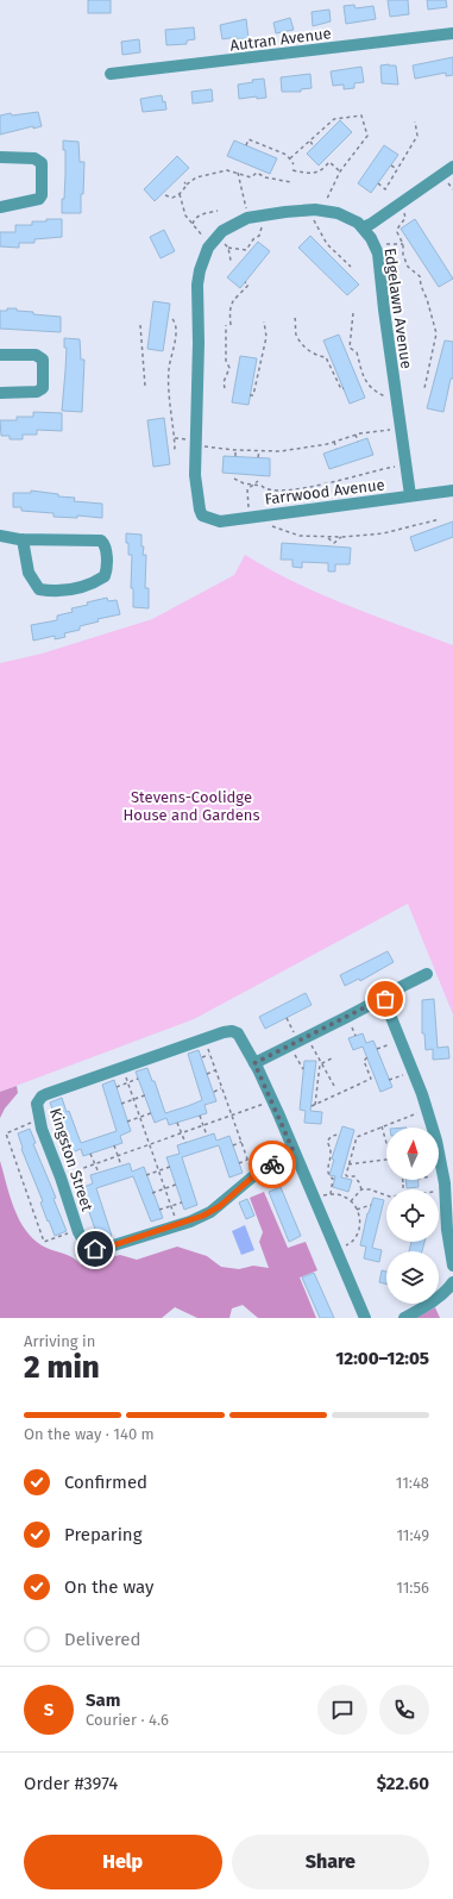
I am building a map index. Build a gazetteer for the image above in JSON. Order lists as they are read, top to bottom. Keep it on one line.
{"streets":{"street":["Autran Avenue","Edgelawn Avenue","Farrwood Avenue","Kingston Street"]},"crossings":[["Edgelawn Avenue","Farrwood Avenue"]],"parks":["Stevens-Coolidge House and Gardens"],"north":"top","page":{"heading":["2 min","Arriving in","12:00–12:05"],"panel":["Sam","Courier · 4.6","Order #3974","$22.60"],"bar":"On the way · 140 m","list":[["Confirmed","11:48"],["Preparing","11:49"],["On the way","11:56"],"Delivered"],"round":"S","buttons":["Help","Share"]}}
